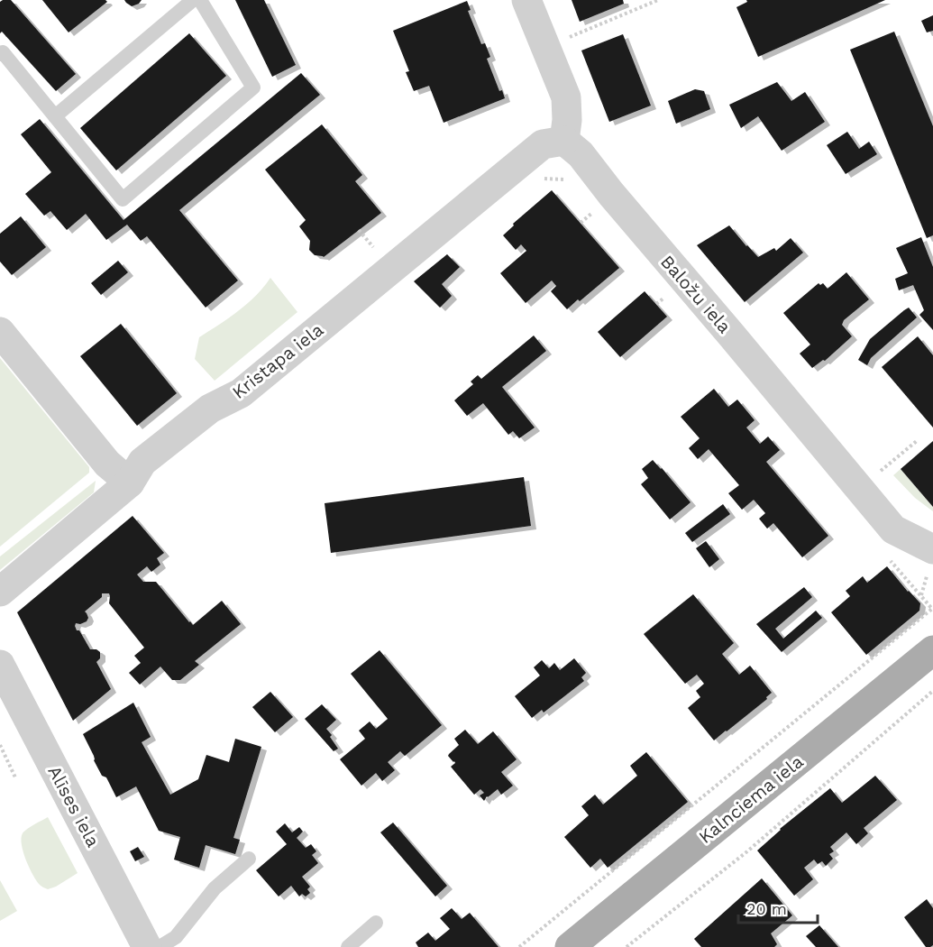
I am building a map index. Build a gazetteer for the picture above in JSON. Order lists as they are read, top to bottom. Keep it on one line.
{"streets":{"main road":["Kalnciema iela"],"street":["Baložu iela","Kristapa iela","Alīses iela"]},"crossings":[["Baložu iela","Kristapa iela"]],"scale_bar":"20 m"}
